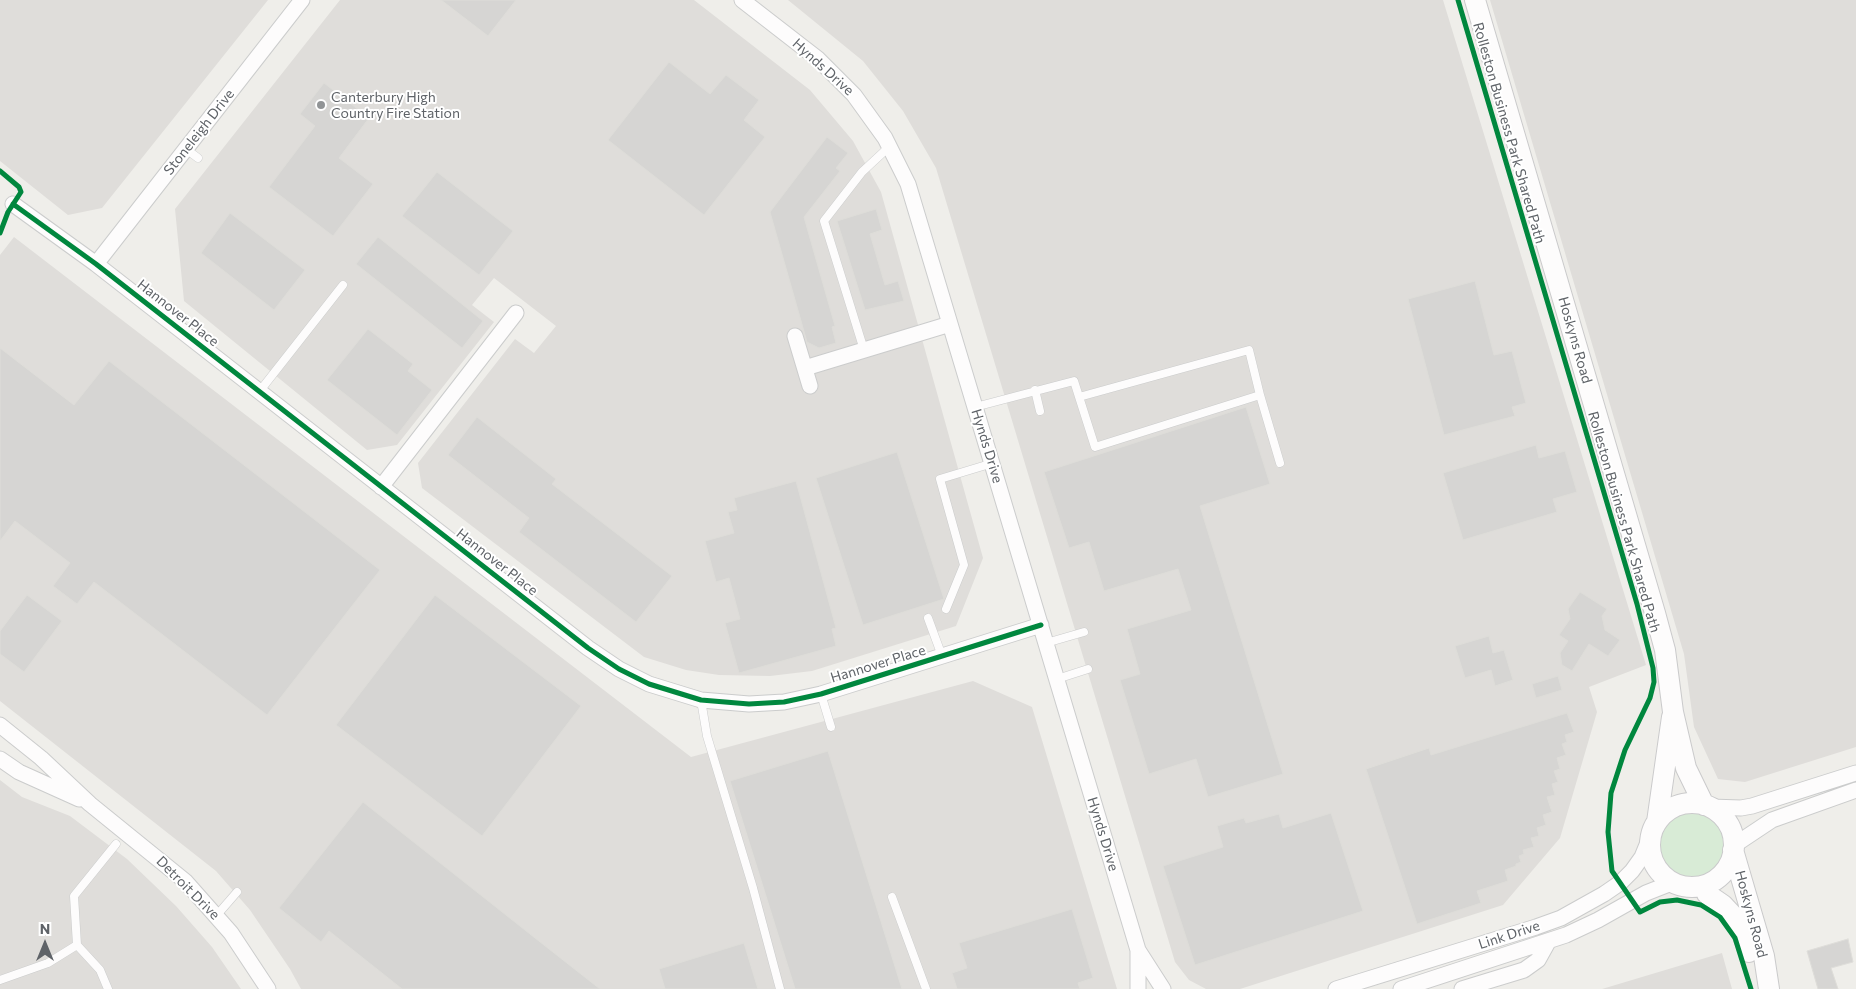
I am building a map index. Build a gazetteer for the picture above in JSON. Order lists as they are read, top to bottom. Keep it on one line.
{"streets":{"main road":["Hoskyns Road"],"street":["Hynds Drive","Stoneleigh Drive","Hannover Place","Detroit Drive","Link Drive"],"cycle path":["Rolleston Business Park Shared Path"]},"crossings":[["Hynds Drive","Hannover Place"],["Stoneleigh Drive","Hannover Place"],["Hoskyns Road","Link Drive"]],"places":["Canterbury High Country Fire Station"],"north":"top"}
